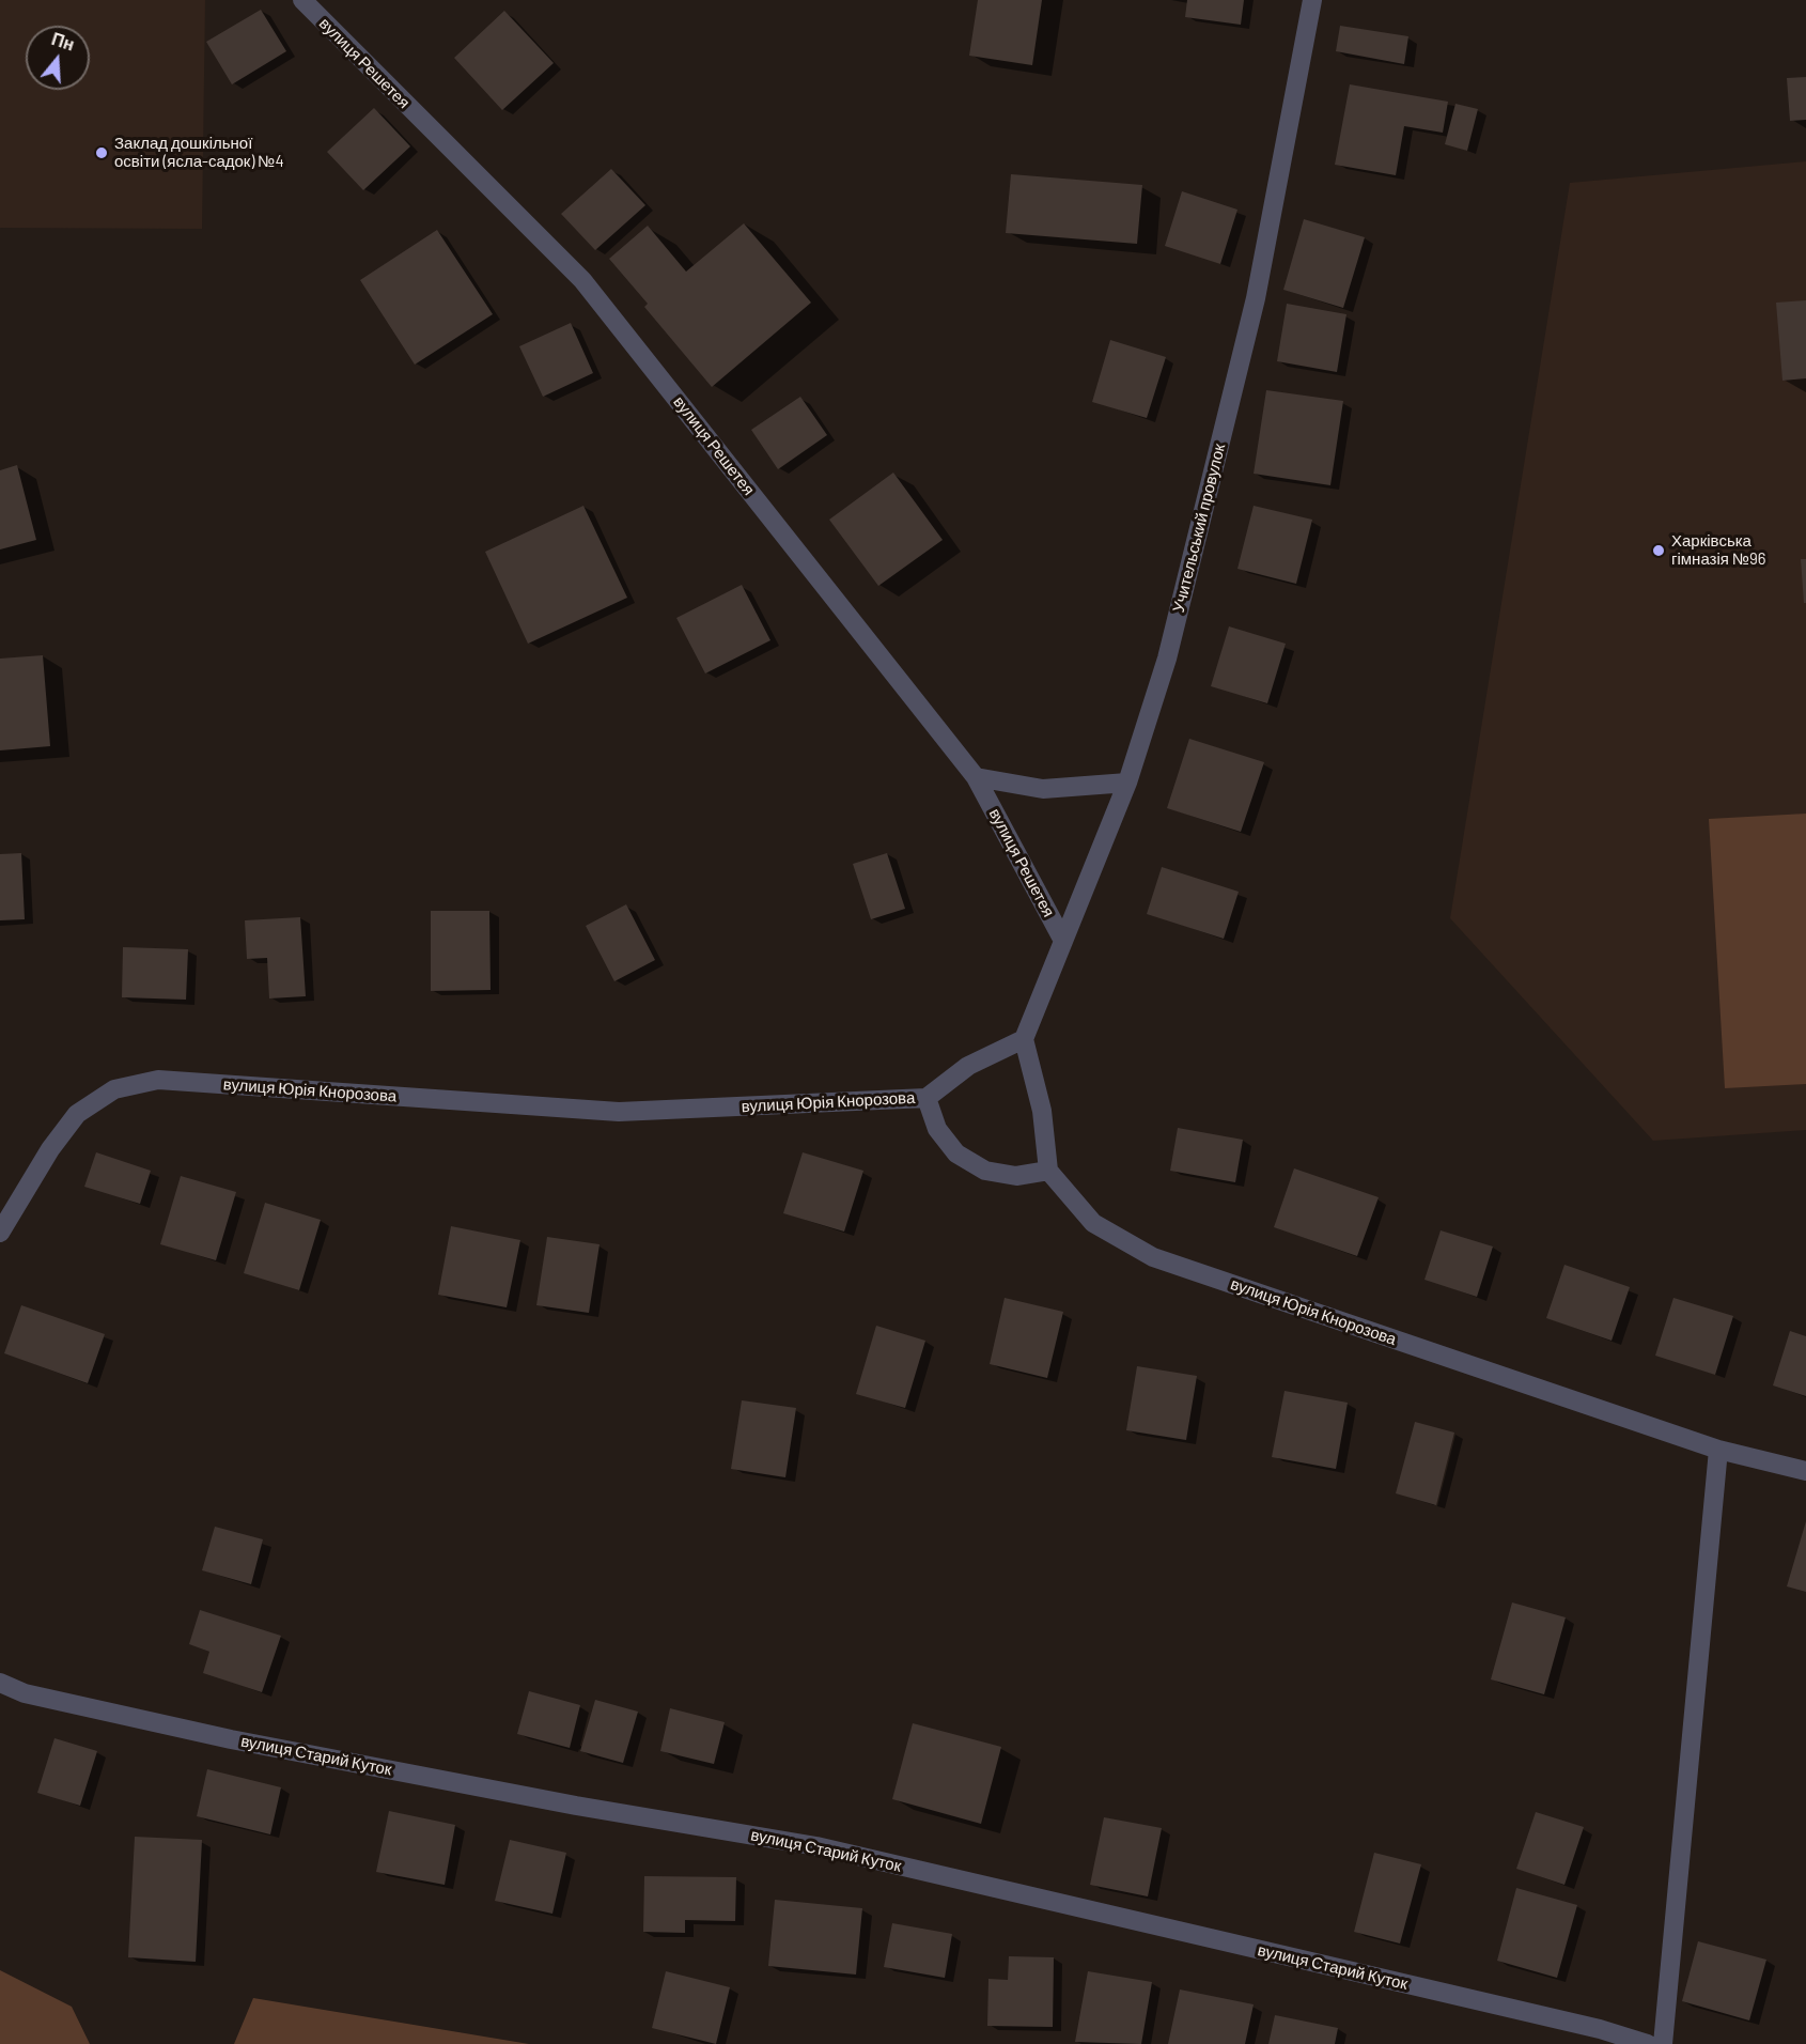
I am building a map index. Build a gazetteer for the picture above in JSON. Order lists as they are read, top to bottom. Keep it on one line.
{"streets":{"street":["вулиця Решетея","Учительський провулок","вулиця Юрія Кнорозова","вулиця Старий Куток"]},"crossings":[["вулиця Решетея","Учительський провулок"],["Учительський провулок","вулиця Юрія Кнорозова"]],"places":["Заклад дошкільної освіти (ясла-садок) №4","Харківська гімназія №96"],"north":"top"}
